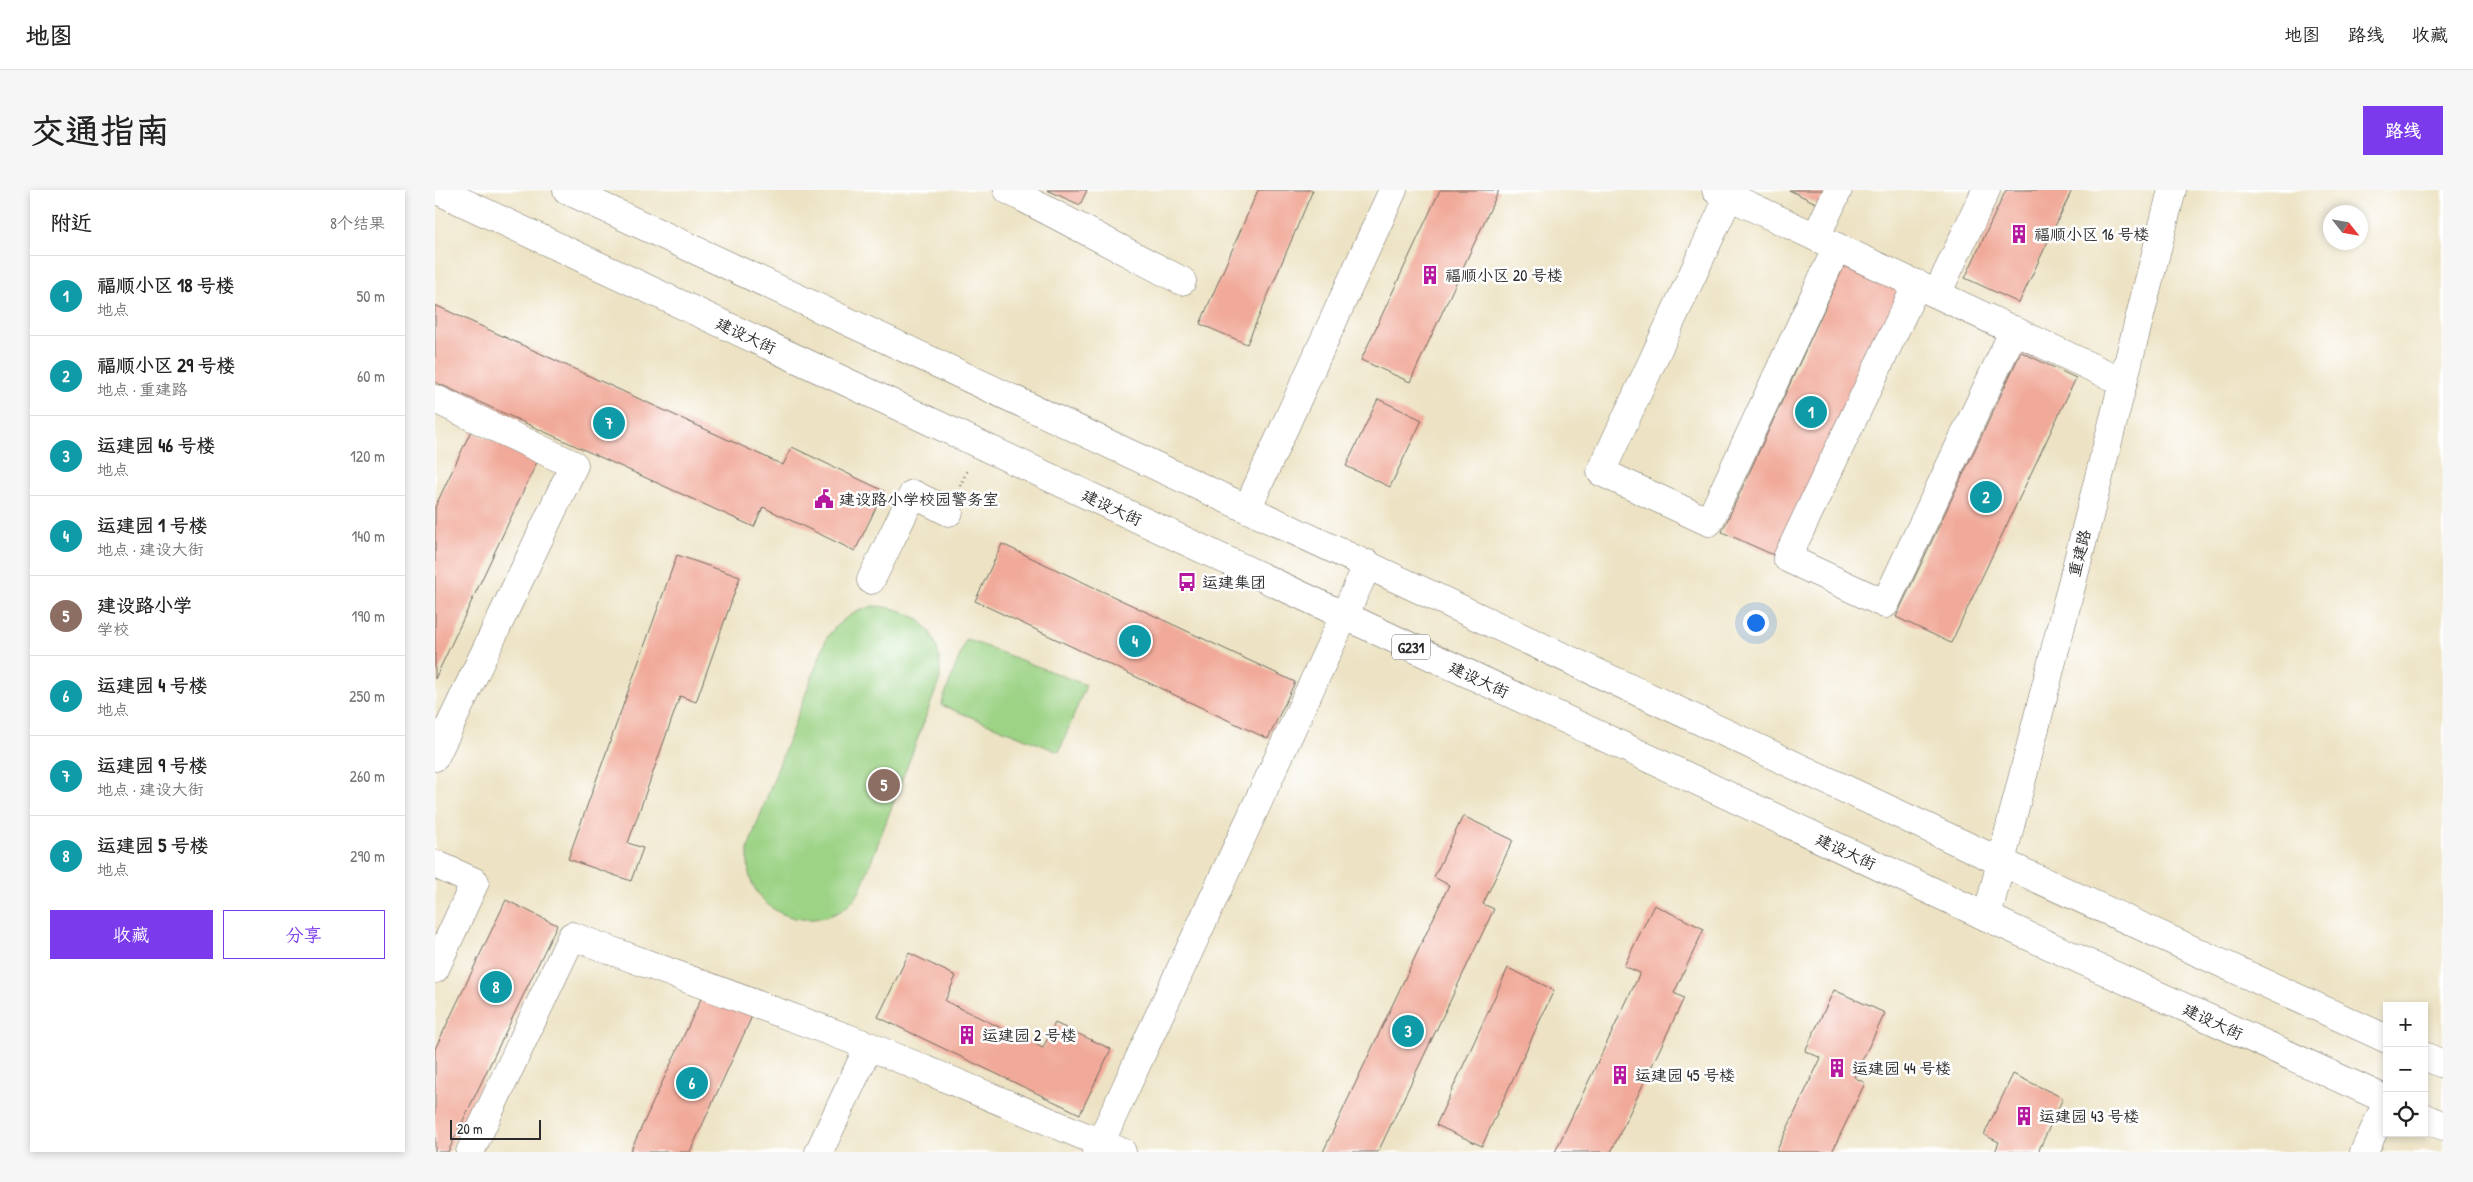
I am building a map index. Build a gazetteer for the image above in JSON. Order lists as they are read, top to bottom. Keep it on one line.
{"streets":{"main road":["建设大街","重建路","G231"]},"crossings":[["建设大街","重建路"]],"places":{"building":["福顺小区 16 号楼","福顺小区 20 号楼","运建园 2 号楼","运建园 44 号楼","运建园 45 号楼","运建园 43 号楼"],"public building":["建设路小学校园警务室"],"bus stop":["运建集团"]},"scale_bar":"20 m","north":"bottom right","page":{"header":"地图","nav":["地图","路线","收藏"],"buttons":["路线",["收藏","分享"]],"title":"交通指南","heading":["附近","8个结果"],"list":[{"mark":"1","name":"福顺小区 18 号楼","note":"地点","value":"50 m"},{"mark":"2","name":"福顺小区 29 号楼","note":"地点 · 重建路","value":"60 m"},{"mark":"3","name":"运建园 46 号楼","note":"地点","value":"120 m"},{"mark":"4","name":"运建园 1 号楼","note":"地点 · 建设大街","value":"140 m"},{"mark":"5","name":"建设路小学","note":"学校","value":"190 m"},{"mark":"6","name":"运建园 4 号楼","note":"地点","value":"250 m"},{"mark":"7","name":"运建园 9 号楼","note":"地点 · 建设大街","value":"260 m"},{"mark":"8","name":"运建园 5 号楼","note":"地点","value":"290 m"}],"pins":["1","7","2","4","5","8","3","6"],"map_buttons":["+","−"],"scale":"20 m"}}
